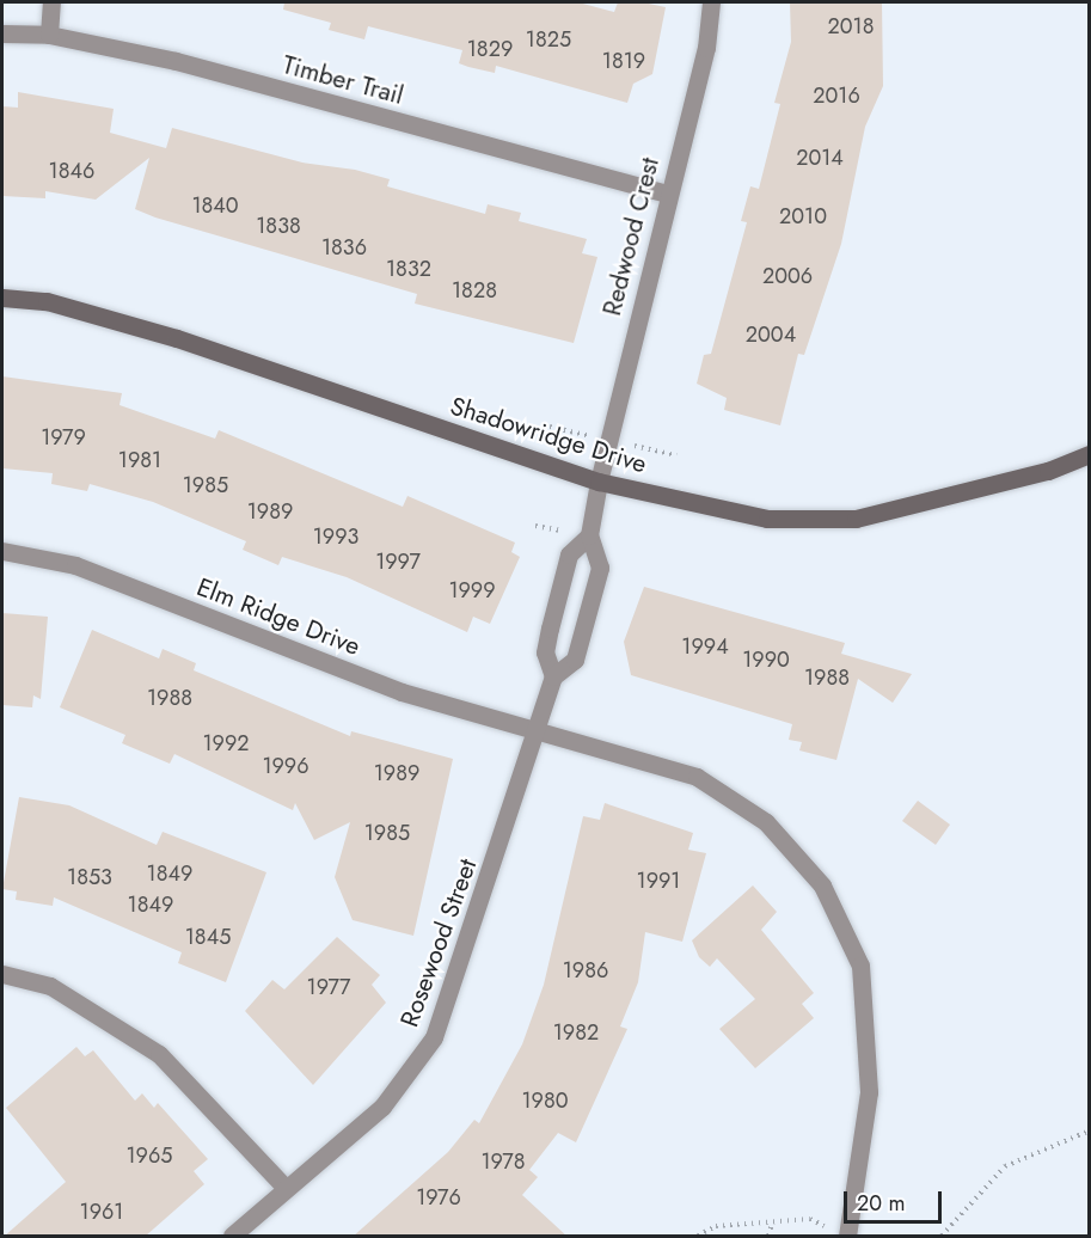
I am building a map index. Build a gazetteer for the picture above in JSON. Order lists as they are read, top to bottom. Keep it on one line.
{"streets":{"street":["Timber Trail","Redwood Crest","Shadowridge Drive","Elm Ridge Drive","Rosewood Street"]},"crossings":[["Timber Trail","Redwood Crest"],["Redwood Crest","Shadowridge Drive"],["Redwood Crest","Rosewood Street"],["Shadowridge Drive","Rosewood Street"],["Elm Ridge Drive","Rosewood Street"]],"house_numbers":["2018","1825","1829","1819","2016","2014","1846","1840","2010","1838","1836","1832","2006","1828","2004","1979","1981","1985","1989","1993","1997","1999","1994","1990","1988","1988","1992","1996","1989","1985","1849","1853","1991","1849","1845","1986","1977","1982","1980","1965","1978","1976","1961"],"scale_bar":"20 m"}
